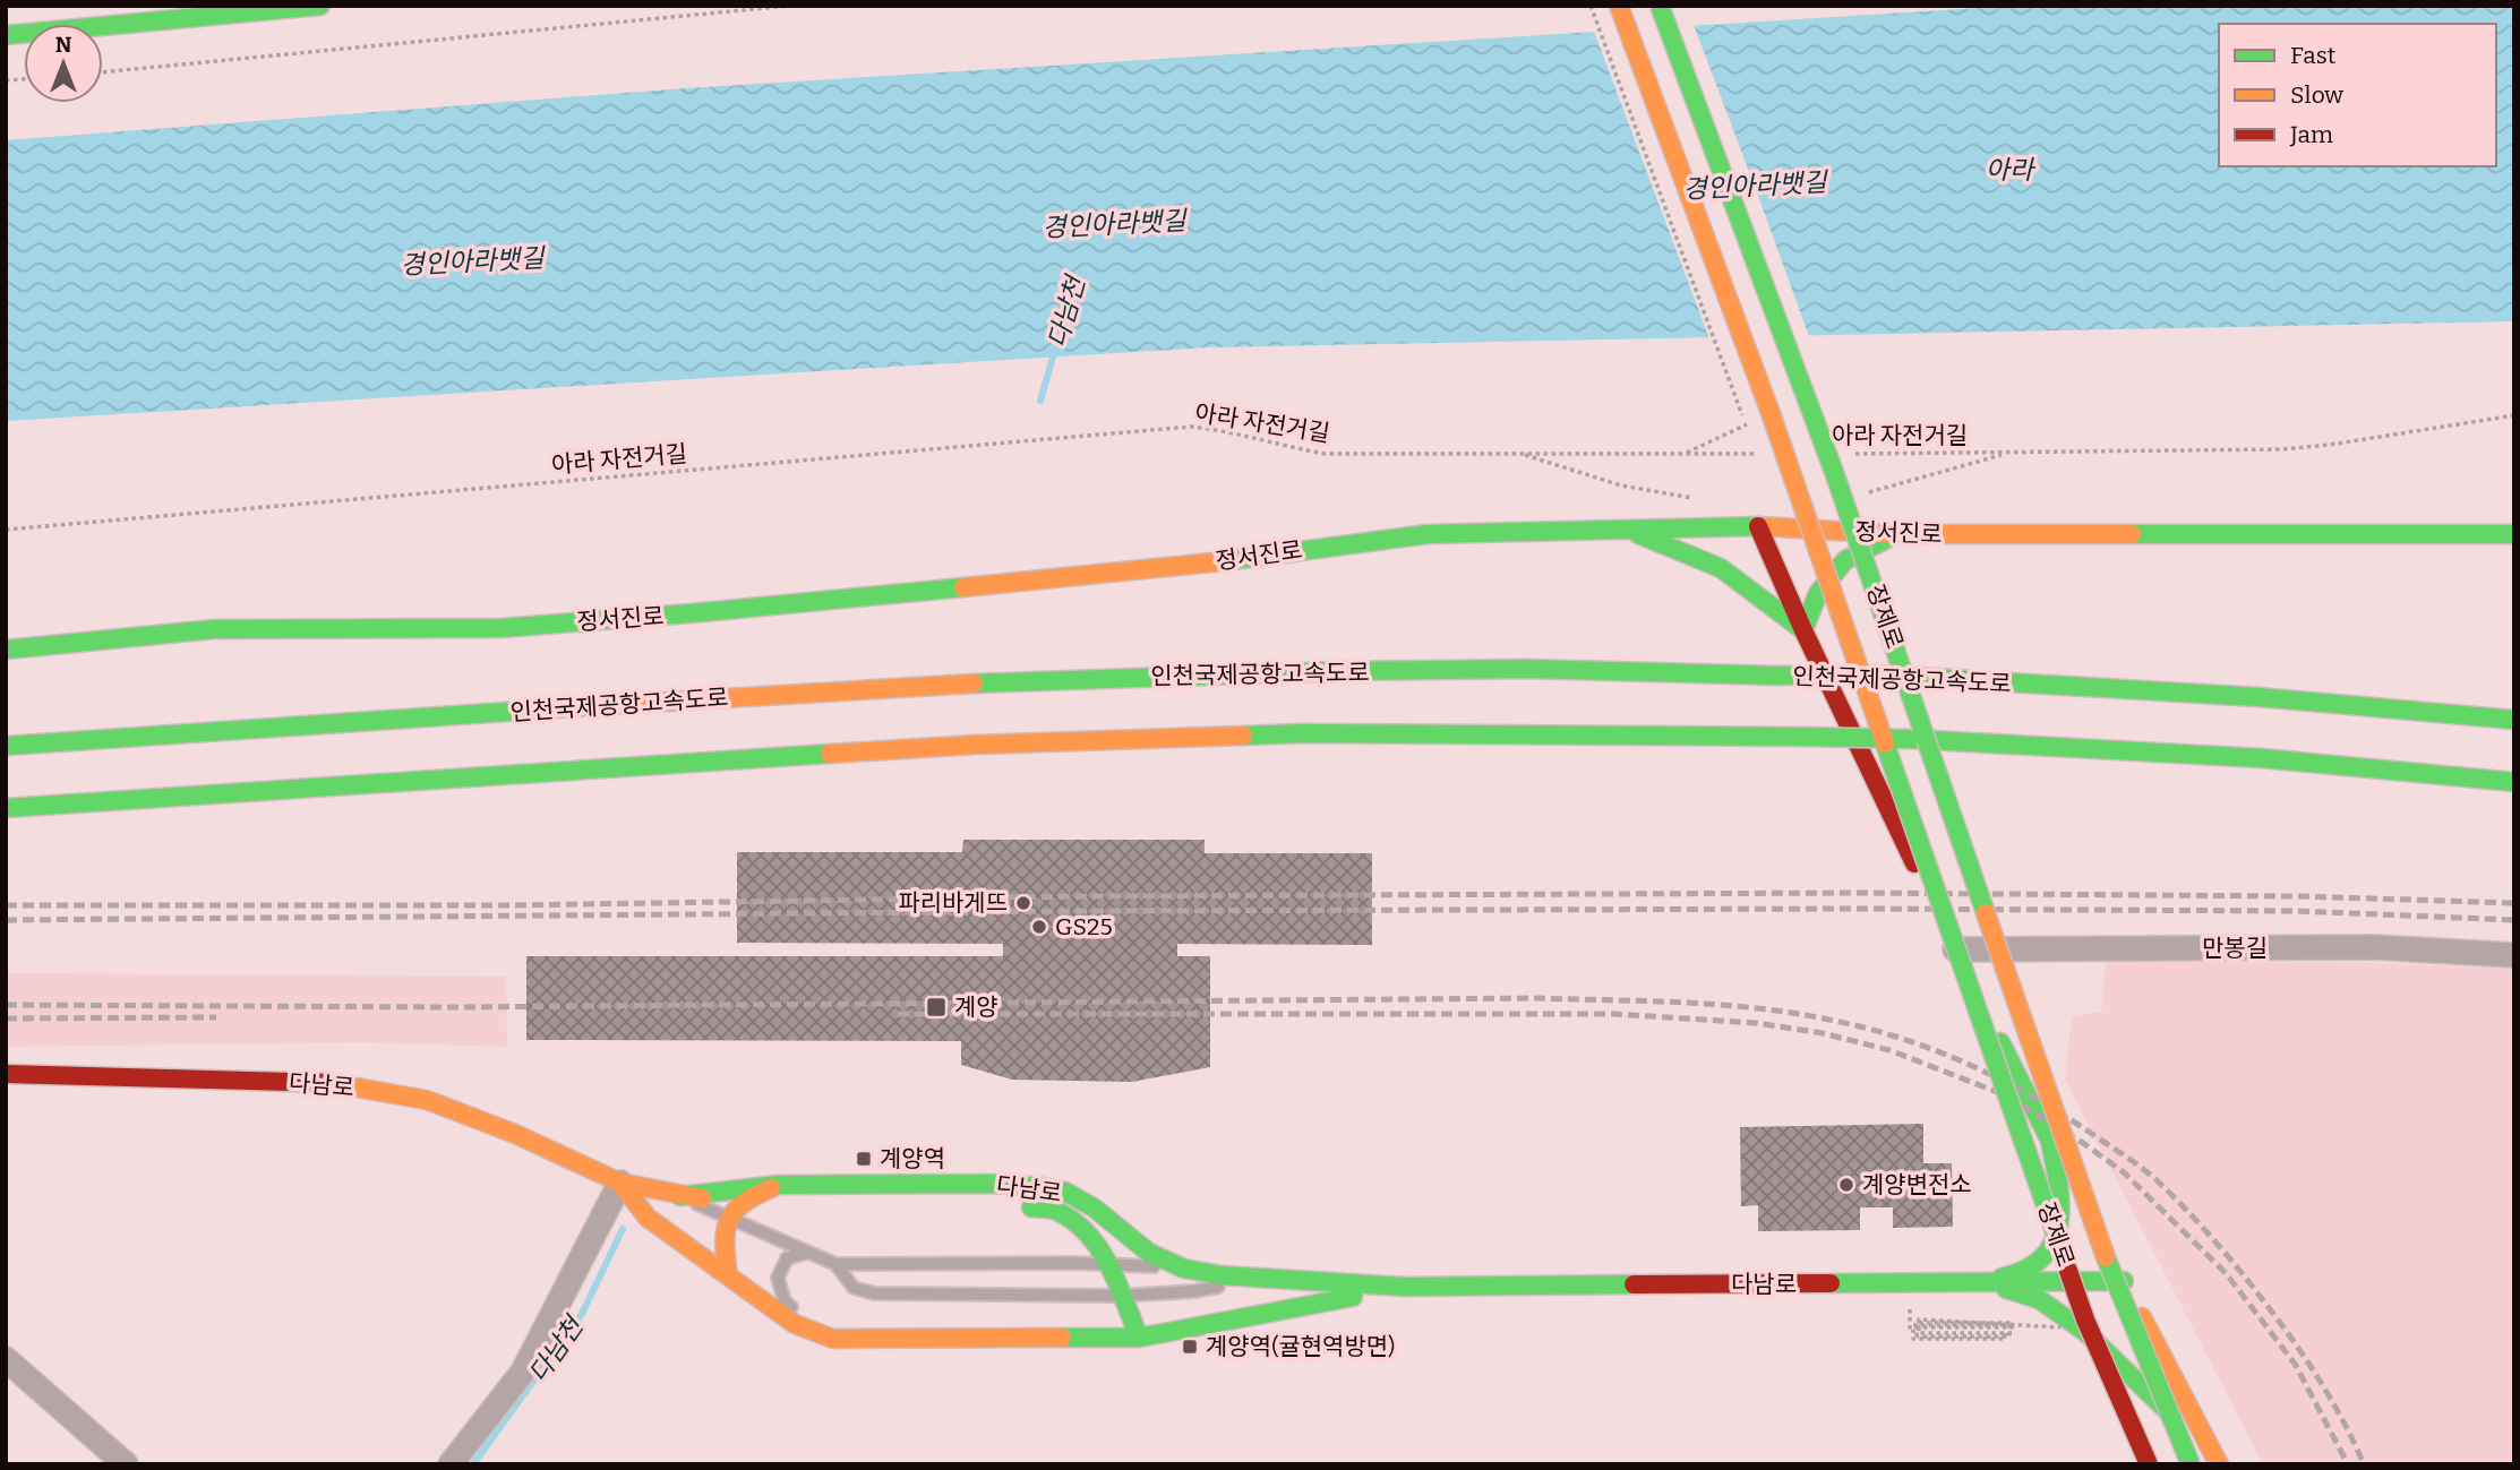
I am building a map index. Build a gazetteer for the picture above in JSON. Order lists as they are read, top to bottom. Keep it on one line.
{"streets":{"main road":["정서진로","장제로","인천국제공항고속도로","다남로"],"street":["만봉길"],"path":["아라 자전거길"]},"crossings":[["정서진로","장제로"],["장제로","만봉길"],["장제로","다남로"]],"water":["아라","경인아라뱃길","다남천"],"places":{"other":["파리바게뜨","GS25","계양변전소"],"transit":["계양","계양역","계양역(귤현역방면)"]},"legend":["Fast","Slow","Jam"],"north":"top"}
